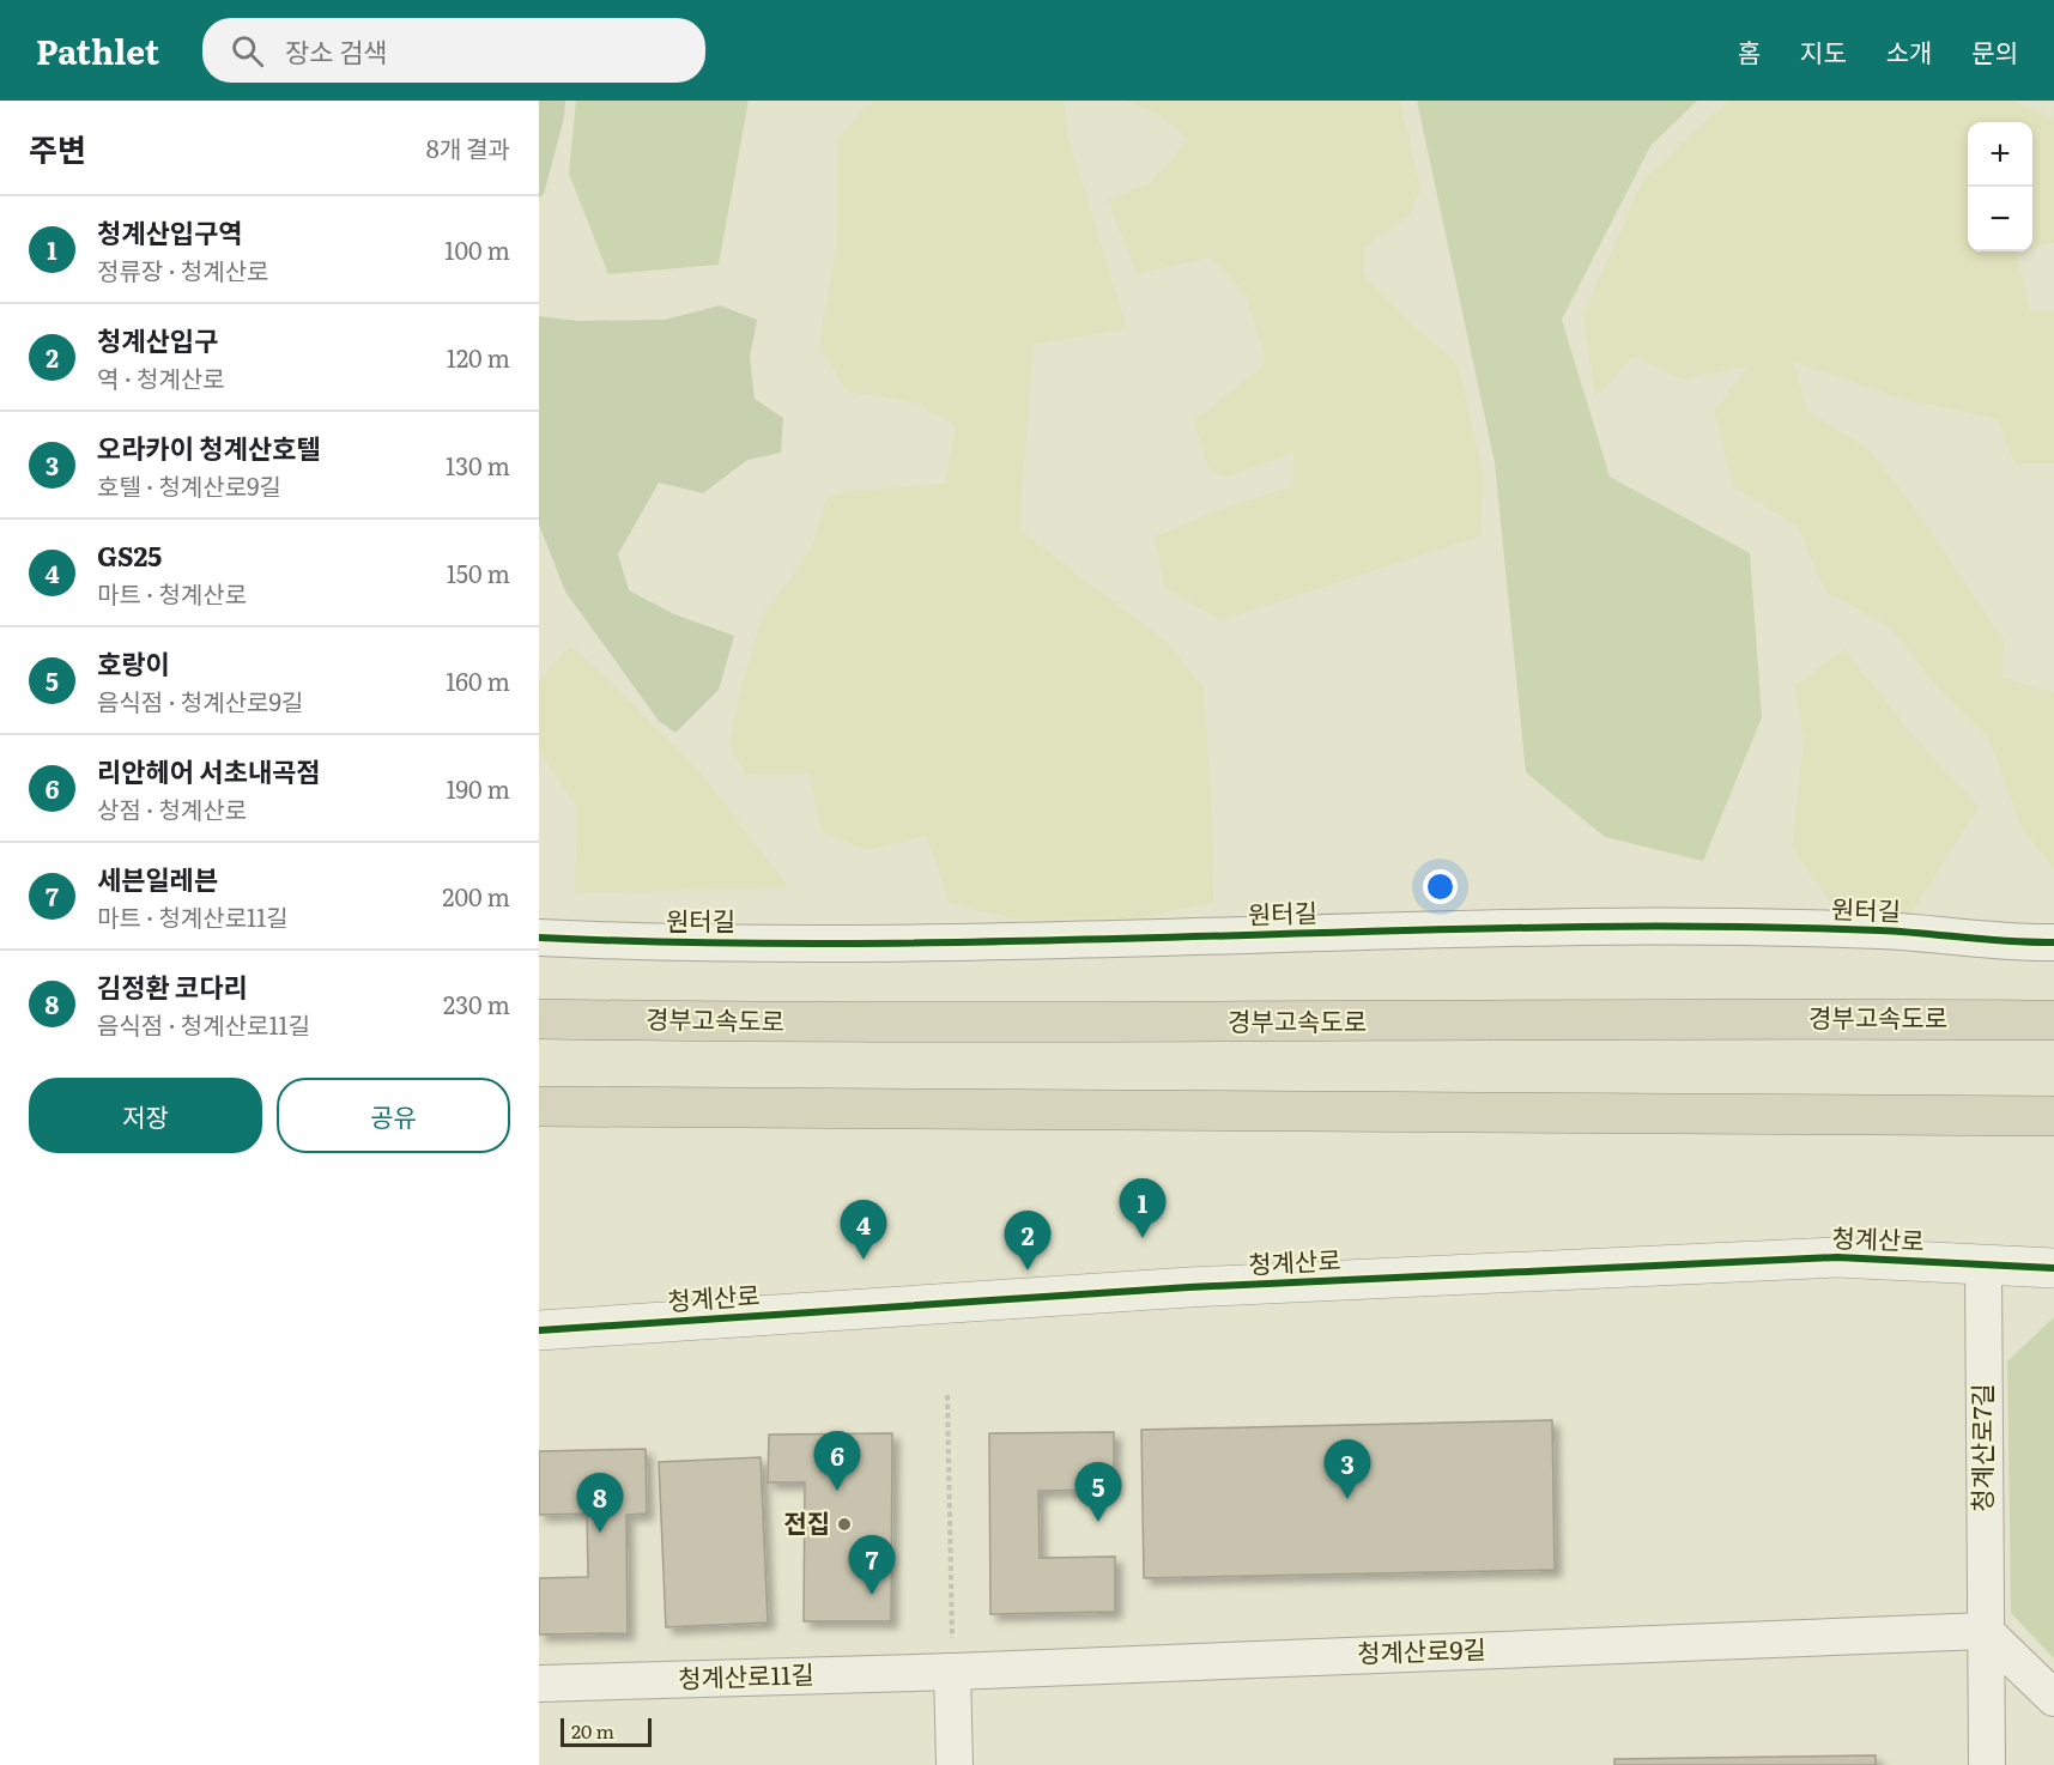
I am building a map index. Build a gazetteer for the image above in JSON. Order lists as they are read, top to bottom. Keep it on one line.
{"streets":{"highway":["경부고속도로"],"street":["원터길","청계산로","청계산로7길","청계산로9길","청계산로11길"]},"crossings":[["청계산로","청계산로7길"],["청계산로7길","청계산로9길"],["청계산로9길","청계산로11길"]],"places":["전집"],"scale_bar":"20 m","page":{"header":"Pathlet","search":"장소 검색","nav":["홈","지도","소개","문의"],"heading":["주변","8개 결과"],"map_buttons":["+","−"],"list":[{"mark":"1","name":"청계산입구역","note":"정류장 · 청계산로","value":"100 m"},{"mark":"2","name":"청계산입구","note":"역 · 청계산로","value":"120 m"},{"mark":"3","name":"오라카이 청계산호텔","note":"호텔 · 청계산로9길","value":"130 m"},{"mark":"4","name":"GS25","note":"마트 · 청계산로","value":"150 m"},{"mark":"5","name":"호랑이","note":"음식점 · 청계산로9길","value":"160 m"},{"mark":"6","name":"리안헤어 서초내곡점","note":"상점 · 청계산로","value":"190 m"},{"mark":"7","name":"세븐일레븐","note":"마트 · 청계산로11길","value":"200 m"},{"mark":"8","name":"김정환 코다리","note":"음식점 · 청계산로11길","value":"230 m"}],"buttons":["저장","공유"],"pins":["1","4","2","6","3","5","8","7"],"scale":"20 m"}}
